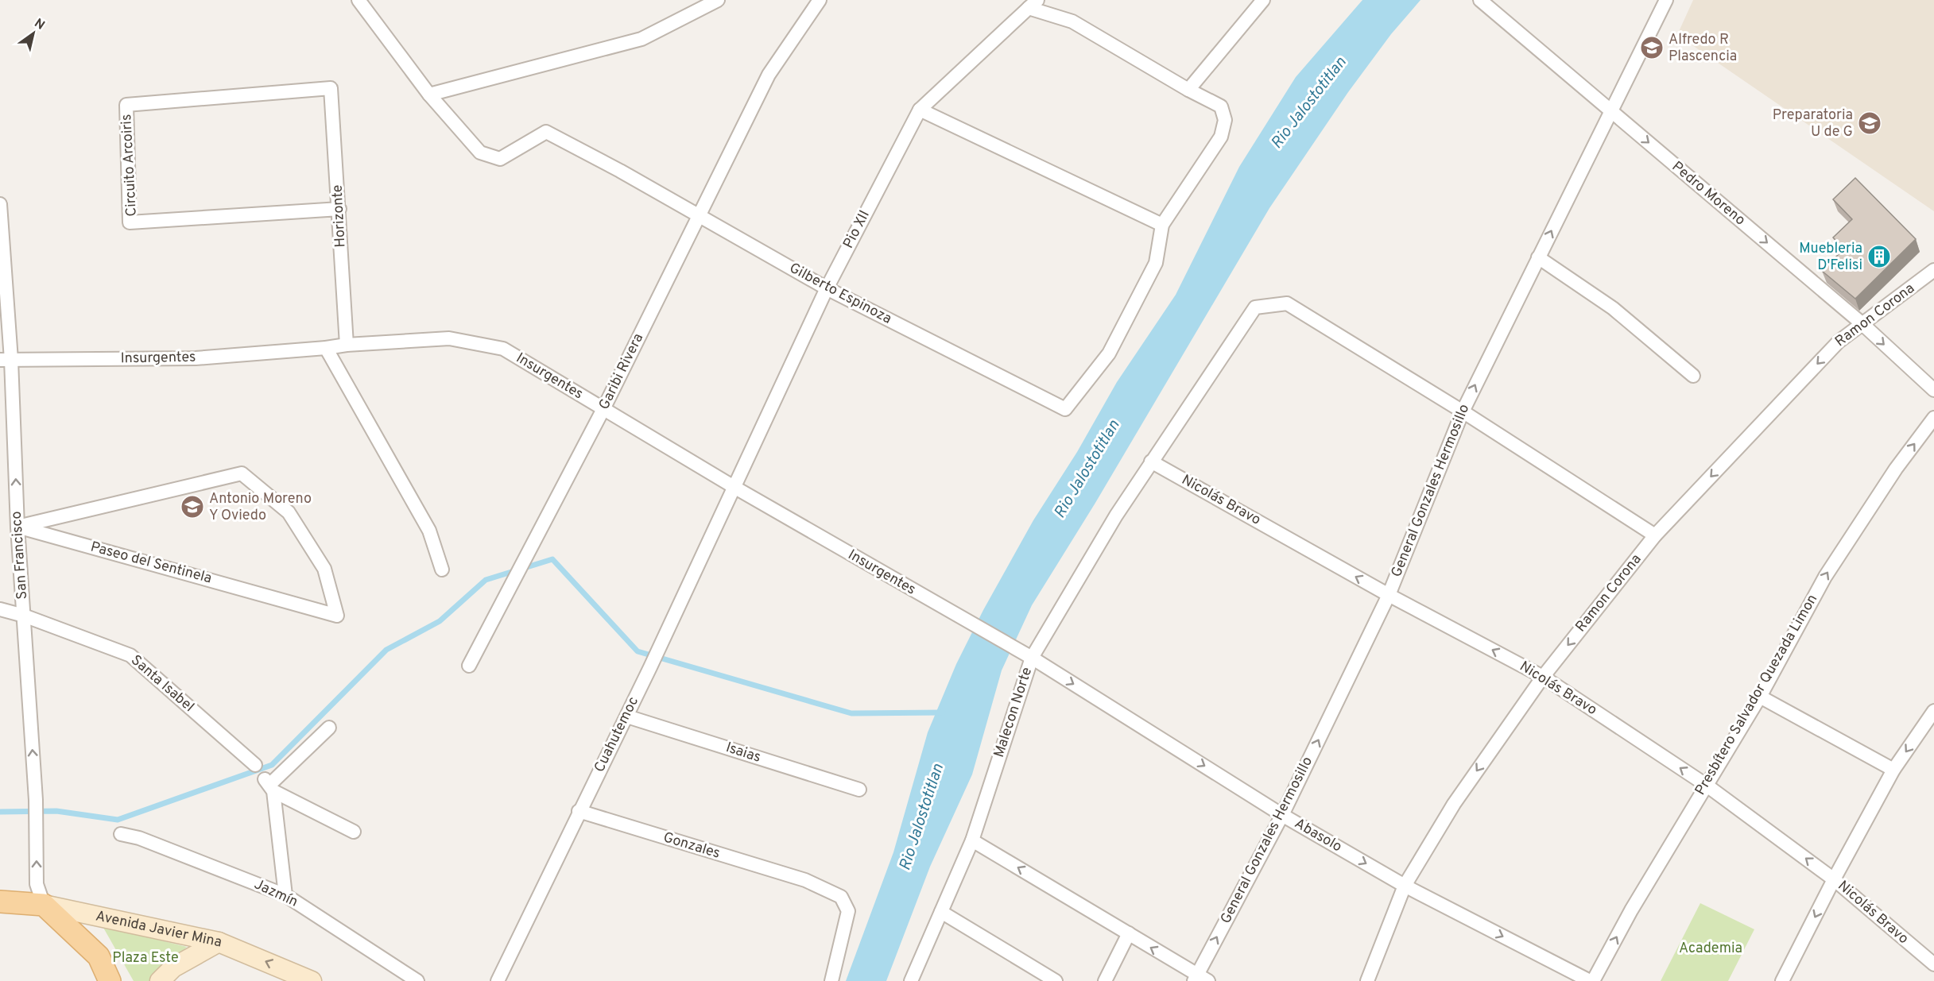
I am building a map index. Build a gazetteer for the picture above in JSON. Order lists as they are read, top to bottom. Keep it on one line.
{"streets":{"main road":["Avenida Javier Mina"],"street":["Circuito Arcoiris","Pedro Moreno","Horizonte","Pio XII","Gilberto Espinoza","Ramon Corona","Insurgentes","Garibi Rivera","General Gonzales Hermosillo","Nicolás Bravo","San Francisco","Paseo del Sentinela","Santa Isabel","Presbítero Salvador Quezada Limon","Malecon Norte","Cuahutemoc","Isaias","Abasolo","Gonzales","Jazmín"]},"crossings":[["Circuito Arcoiris","Horizonte"],["Pedro Moreno","Ramon Corona"],["Pedro Moreno","General Gonzales Hermosillo"],["Horizonte","Insurgentes"],["Pio XII","Gilberto Espinoza"],["Pio XII","Insurgentes"],["Pio XII","Cuahutemoc"],["Gilberto Espinoza","Garibi Rivera"],["Ramon Corona","Nicolás Bravo"],["Ramon Corona","Malecon Norte"],["Ramon Corona","Abasolo"],["Insurgentes","Garibi Rivera"],["Insurgentes","San Francisco"],["Insurgentes","Malecon Norte"],["Insurgentes","Cuahutemoc"],["Insurgentes","Abasolo"],["General Gonzales Hermosillo","Nicolás Bravo"],["General Gonzales Hermosillo","Malecon Norte"],["General Gonzales Hermosillo","Abasolo"],["Nicolás Bravo","Presbítero Salvador Quezada Limon"],["Nicolás Bravo","Malecon Norte"],["San Francisco","Paseo del Sentinela"],["San Francisco","Santa Isabel"],["San Francisco","Avenida Javier Mina"],["Presbítero Salvador Quezada Limon","Abasolo"],["Malecon Norte","Abasolo"],["Cuahutemoc","Isaias"],["Cuahutemoc","Gonzales"]],"one_way":["Pedro Moreno","Ramon Corona","General Gonzales Hermosillo","Nicolás Bravo","San Francisco","Presbítero Salvador Quezada Limon","Abasolo"],"water":["Rio Jalostotitlan"],"parks":["Academia","Plaza Este"],"places":{"school or university":["Alfredo R Plascencia","Preparatoria U de G","Antonio Moreno Y Oviedo"],"building":["Muebleria D'Felisi"]},"north":"top right"}
